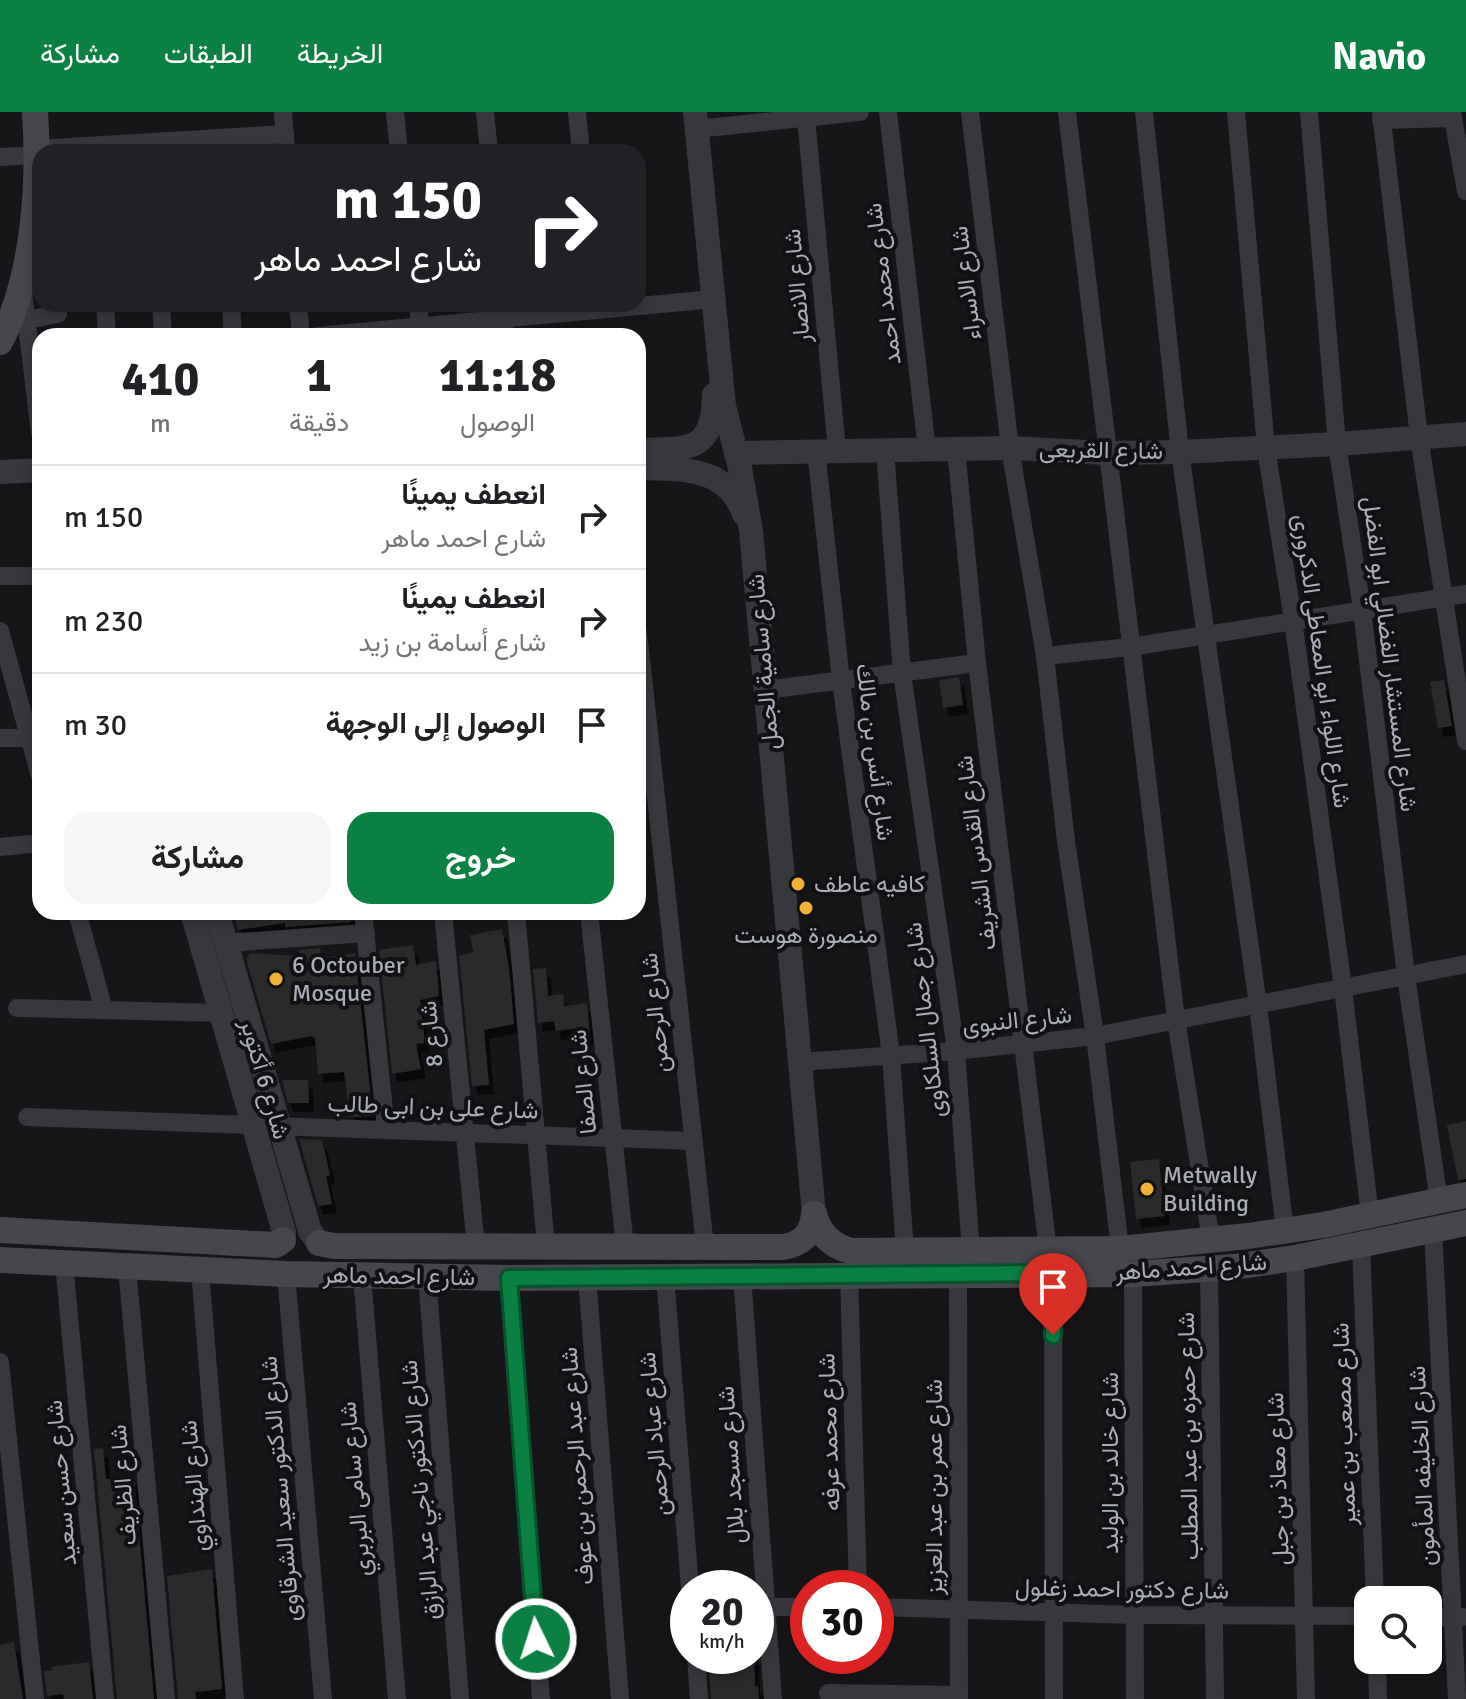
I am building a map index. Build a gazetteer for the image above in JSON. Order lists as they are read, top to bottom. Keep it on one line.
{"streets":{"main road":["شارع احمد ماهر"],"street":["شارع الاسراء","شارع محمد احمد","شارع الانصار","شارع القريعى","شارع المستشار الفضالي ابو الفضل","شارع اللواء ابو المعاطى الدكرورى","شارع سامية الجمل","شارع أنس بن مالك","شارع القدس الشريف","شارع الرحمن","شارع جمال السلكاوى","شارع النبوى","شارع 8","شارع 6 أكتوبر","شارع الصفا","شارع على بن ابى طالب","شارع مصعب بن عمير","شارع محمد عرفه","شارع عباد الرحمن","شارع حمزه بن عبد المطلب","شارع خالد بن الوليد","شارع مسجد بلال","شارع عبد الرحمن بن عوف","شارع الخليفه المأمون","شارع معاذ بن جبل","شارع حسن سعيد","شارع الظريف","شارع الهنداوي","شارع عمر بن عبد العزيز","شارع الدكتور سعيد الشرقاوى","شارع سامى البربري","شارع الدكتور ناجي عبد الرازق","شارع دكتور احمد زغلول"]},"crossings":[["شارع الاسراء","شارع القريعى"],["شارع الاسراء","شارع النبوى"],["شارع الاسراء","شارع احمد ماهر"],["شارع محمد احمد","شارع القريعى"],["شارع الانصار","شارع القريعى"],["شارع الانصار","شارع أنس بن مالك"],["شارع القريعى","شارع المستشار الفضالي ابو الفضل"],["شارع القريعى","شارع اللواء ابو المعاطى الدكرورى"],["شارع القريعى","شارع سامية الجمل"],["شارع القريعى","شارع أنس بن مالك"],["شارع القريعى","شارع القدس الشريف"],["شارع القريعى","شارع جمال السلكاوى"],["شارع المستشار الفضالي ابو الفضل","شارع النبوى"],["شارع المستشار الفضالي ابو الفضل","شارع احمد ماهر"],["شارع اللواء ابو المعاطى الدكرورى","شارع النبوى"],["شارع اللواء ابو المعاطى الدكرورى","شارع احمد ماهر"],["شارع سامية الجمل","شارع النبوى"],["شارع سامية الجمل","شارع احمد ماهر"],["شارع أنس بن مالك","شارع النبوى"],["شارع أنس بن مالك","شارع احمد ماهر"],["شارع القدس الشريف","شارع النبوى"],["شارع القدس الشريف","شارع احمد ماهر"],["شارع القدس الشريف","شارع دكتور احمد زغلول"],["شارع الرحمن","شارع على بن ابى طالب"],["شارع الرحمن","شارع احمد ماهر"],["شارع جمال السلكاوى","شارع النبوى"],["شارع جمال السلكاوى","شارع احمد ماهر"],["شارع 8","شارع على بن ابى طالب"],["شارع 8","شارع احمد ماهر"],["شارع 6 أكتوبر","شارع على بن ابى طالب"],["شارع 6 أكتوبر","شارع احمد ماهر"],["شارع الصفا","شارع على بن ابى طالب"],["شارع الصفا","شارع احمد ماهر"],["شارع احمد ماهر","شارع مصعب بن عمير"],["شارع احمد ماهر","شارع محمد عرفه"],["شارع احمد ماهر","شارع عباد الرحمن"],["شارع احمد ماهر","شارع حمزه بن عبد المطلب"],["شارع احمد ماهر","شارع خالد بن الوليد"],["شارع احمد ماهر","شارع مسجد بلال"],["شارع احمد ماهر","شارع عبد الرحمن بن عوف"],["شارع احمد ماهر","شارع الخليفه المأمون"],["شارع احمد ماهر","شارع معاذ بن جبل"],["شارع احمد ماهر","شارع حسن سعيد"],["شارع احمد ماهر","شارع الظريف"],["شارع احمد ماهر","شارع الهنداوي"],["شارع احمد ماهر","شارع عمر بن عبد العزيز"],["شارع احمد ماهر","شارع الدكتور سعيد الشرقاوى"],["شارع احمد ماهر","شارع سامى البربري"],["شارع احمد ماهر","شارع الدكتور ناجي عبد الرازق"],["شارع حمزه بن عبد المطلب","شارع دكتور احمد زغلول"],["شارع خالد بن الوليد","شارع دكتور احمد زغلول"],["شارع معاذ بن جبل","شارع دكتور احمد زغلول"],["شارع عمر بن عبد العزيز","شارع دكتور احمد زغلول"]],"places":["كافيه عاطف","منصورة هوست","6 Octouber Mosque","Metwally Building"],"page":{"header":"Navio","nav":["الخريطة","الطبقات","مشاركة"],"turn":["150 m","شارع احمد ماهر"],"eta":["11:18","الوصول","1","دقيقة","410","m"],"list":[{"name":"انعطف يمينًا","note":"شارع احمد ماهر","value":"150 m"},{"name":"انعطف يمينًا","note":"شارع أسامة بن زيد","value":"230 m"},{"name":"الوصول إلى الوجهة","value":"30 m"}],"buttons":["خروج","مشاركة"],"speed":"20 km/h","limit":"30"}}
